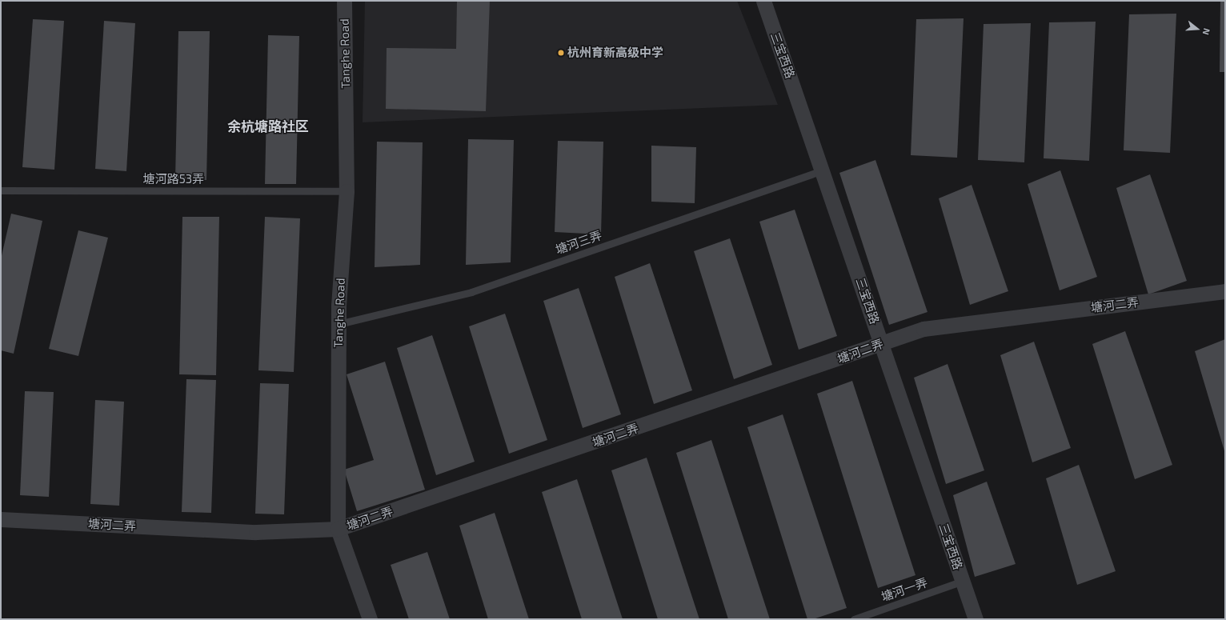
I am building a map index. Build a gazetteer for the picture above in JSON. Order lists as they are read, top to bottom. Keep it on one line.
{"streets":{"street":["Tanghe Road","三宝西路","塘河二弄"],"lane":["塘河路53弄","塘河三弄","塘河一弄"]},"crossings":[["Tanghe Road","塘河路53弄"],["Tanghe Road","塘河三弄"],["Tanghe Road","塘河二弄"],["三宝西路","塘河三弄"],["三宝西路","塘河二弄"],["三宝西路","塘河一弄"]],"districts":["余杭塘路社区"],"places":["杭州育新高级中学"],"north":"right"}
